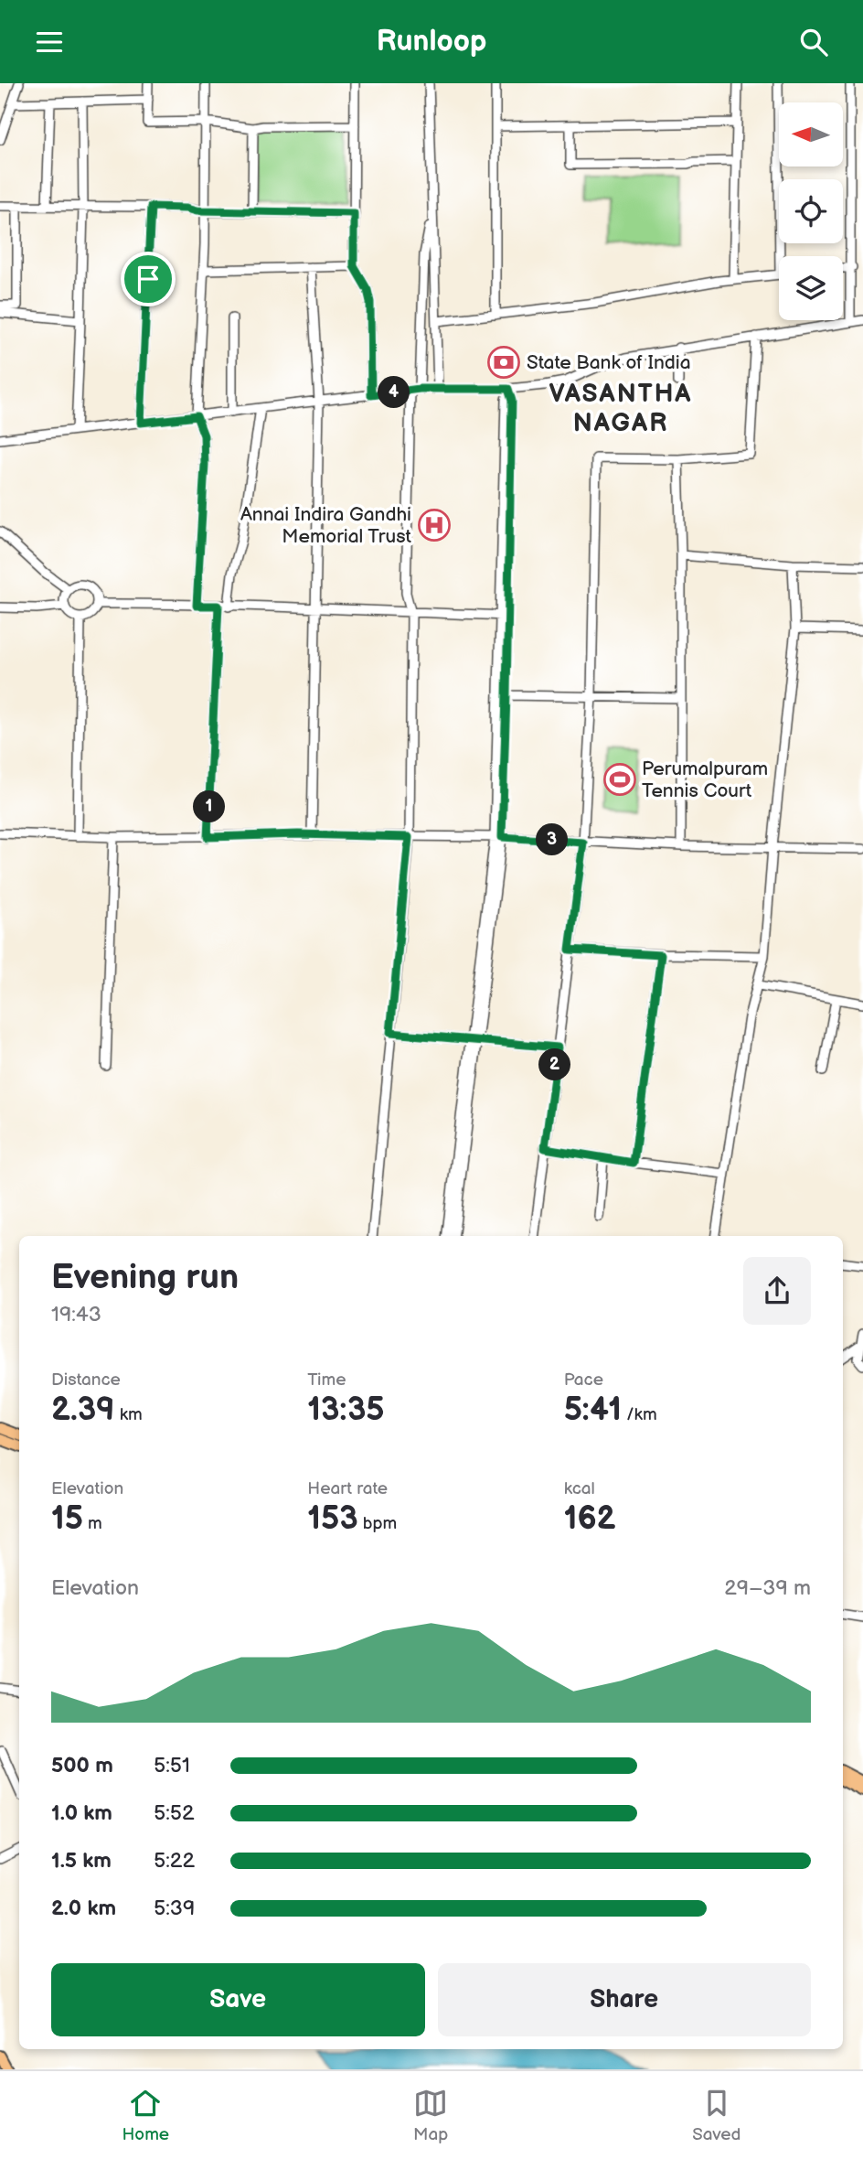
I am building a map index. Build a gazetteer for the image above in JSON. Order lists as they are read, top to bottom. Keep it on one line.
{"districts":["VASANTHA NAGAR"],"places":{"bank":["State Bank of India"],"hospital":["Annai Indira Gandhi Memorial Trust"],"sports":["Perumalpuram Tennis Court"]},"north":"left","page":{"header":"Runloop","pins":["4","1","3","2"],"heading":["Evening run","19:43"],"stats":[["Distance","2.39 km"],["Time","13:35"],["Pace","5:41 /km"],["Elevation","15 m"],["Heart rate","153 bpm"],["kcal","162"]],"chart":["Elevation","29–39 m"],"list":[{"name":"500 m","note":"5:51"},{"name":"1.0 km","note":"5:52"},{"name":"1.5 km","note":"5:22"},{"name":"2.0 km","note":"5:39"}],"buttons":["Save","Share"],"tabs":["Home","Map","Saved"]}}
